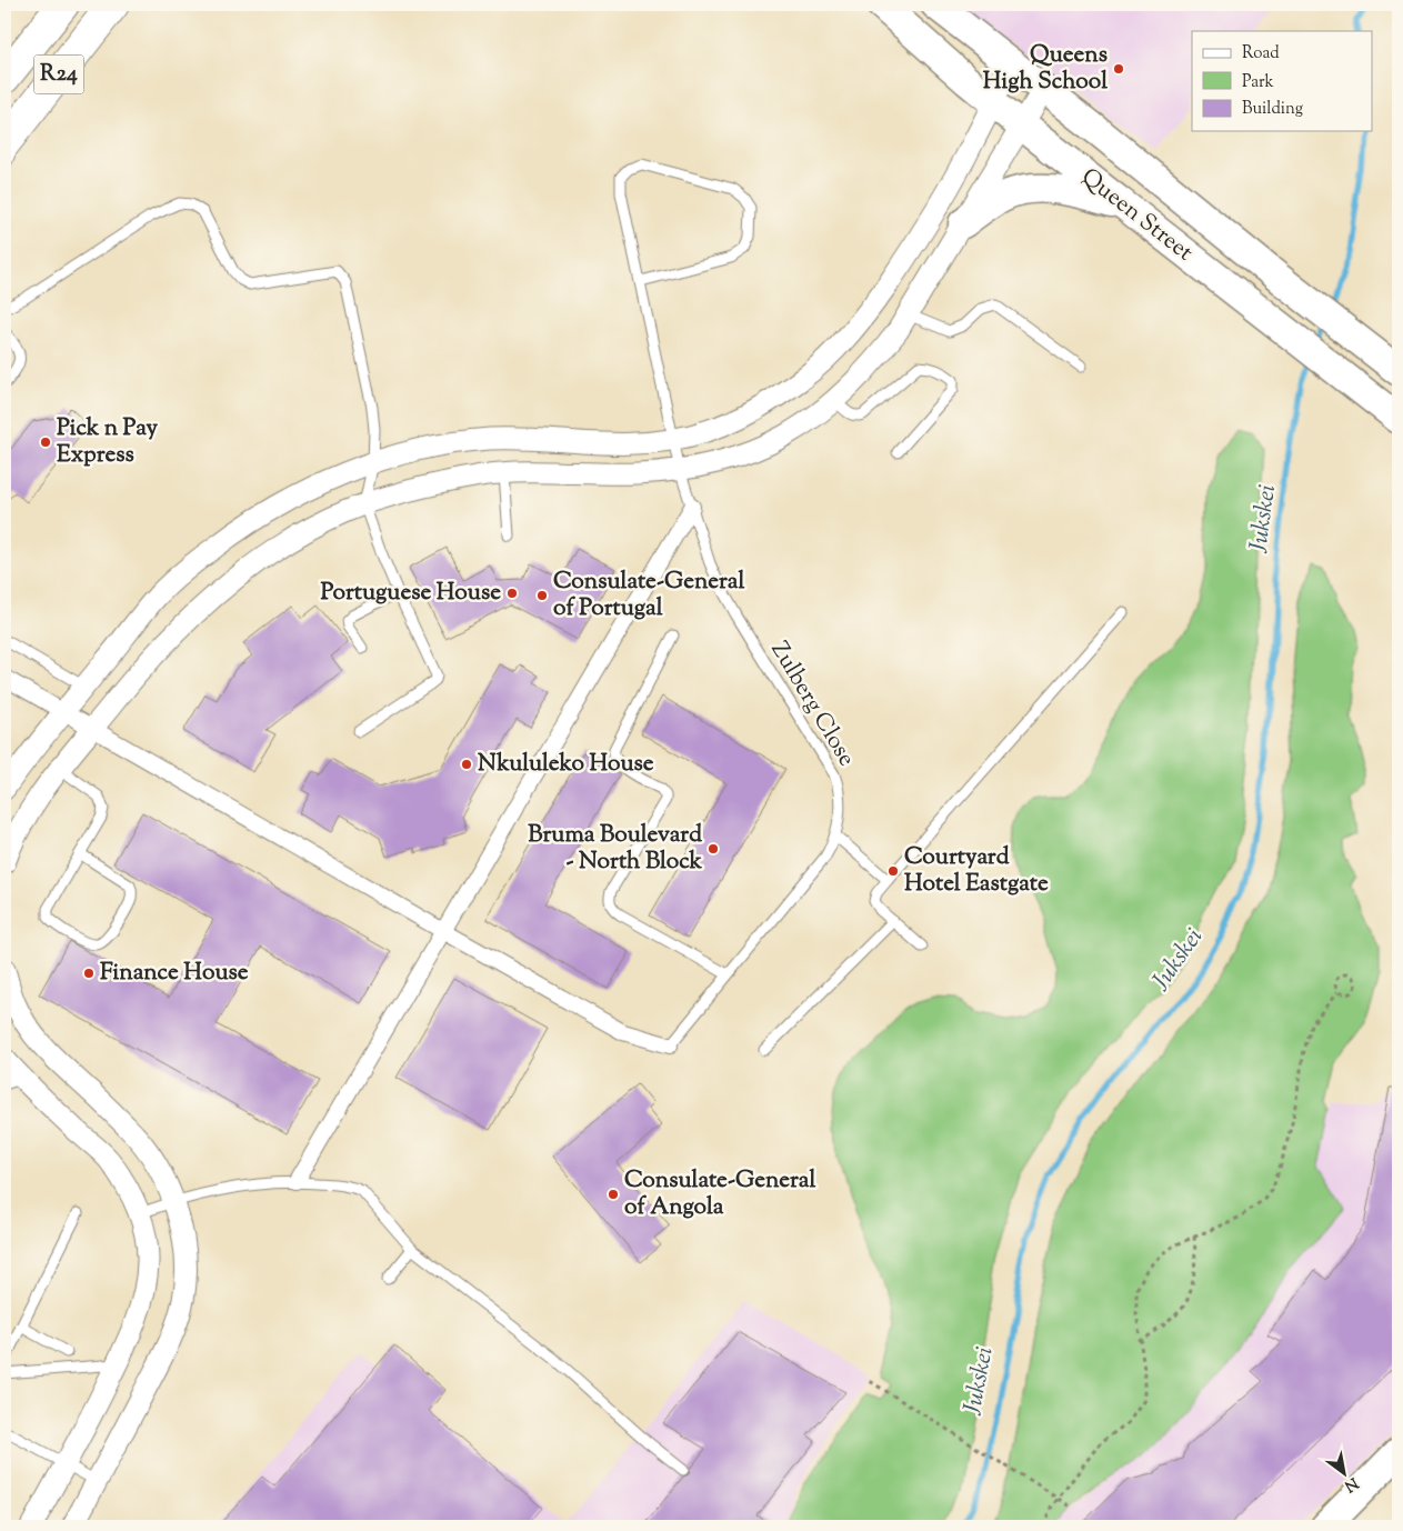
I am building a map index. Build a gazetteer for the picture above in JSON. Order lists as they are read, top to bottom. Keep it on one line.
{"streets":{"main road":["R24","Queen Street"],"lane":["Zulberg Close"]},"water":["Jukskei"],"places":["Queens High School","Pick n Pay Express","Portuguese House","Consulate-General of Portugal","Nkululeko House","Bruma Boulevard - North Block","Courtyard Hotel Eastgate","Finance House","Consulate-General of Angola"],"legend":["Road","Park","Building"],"north":"bottom right"}
